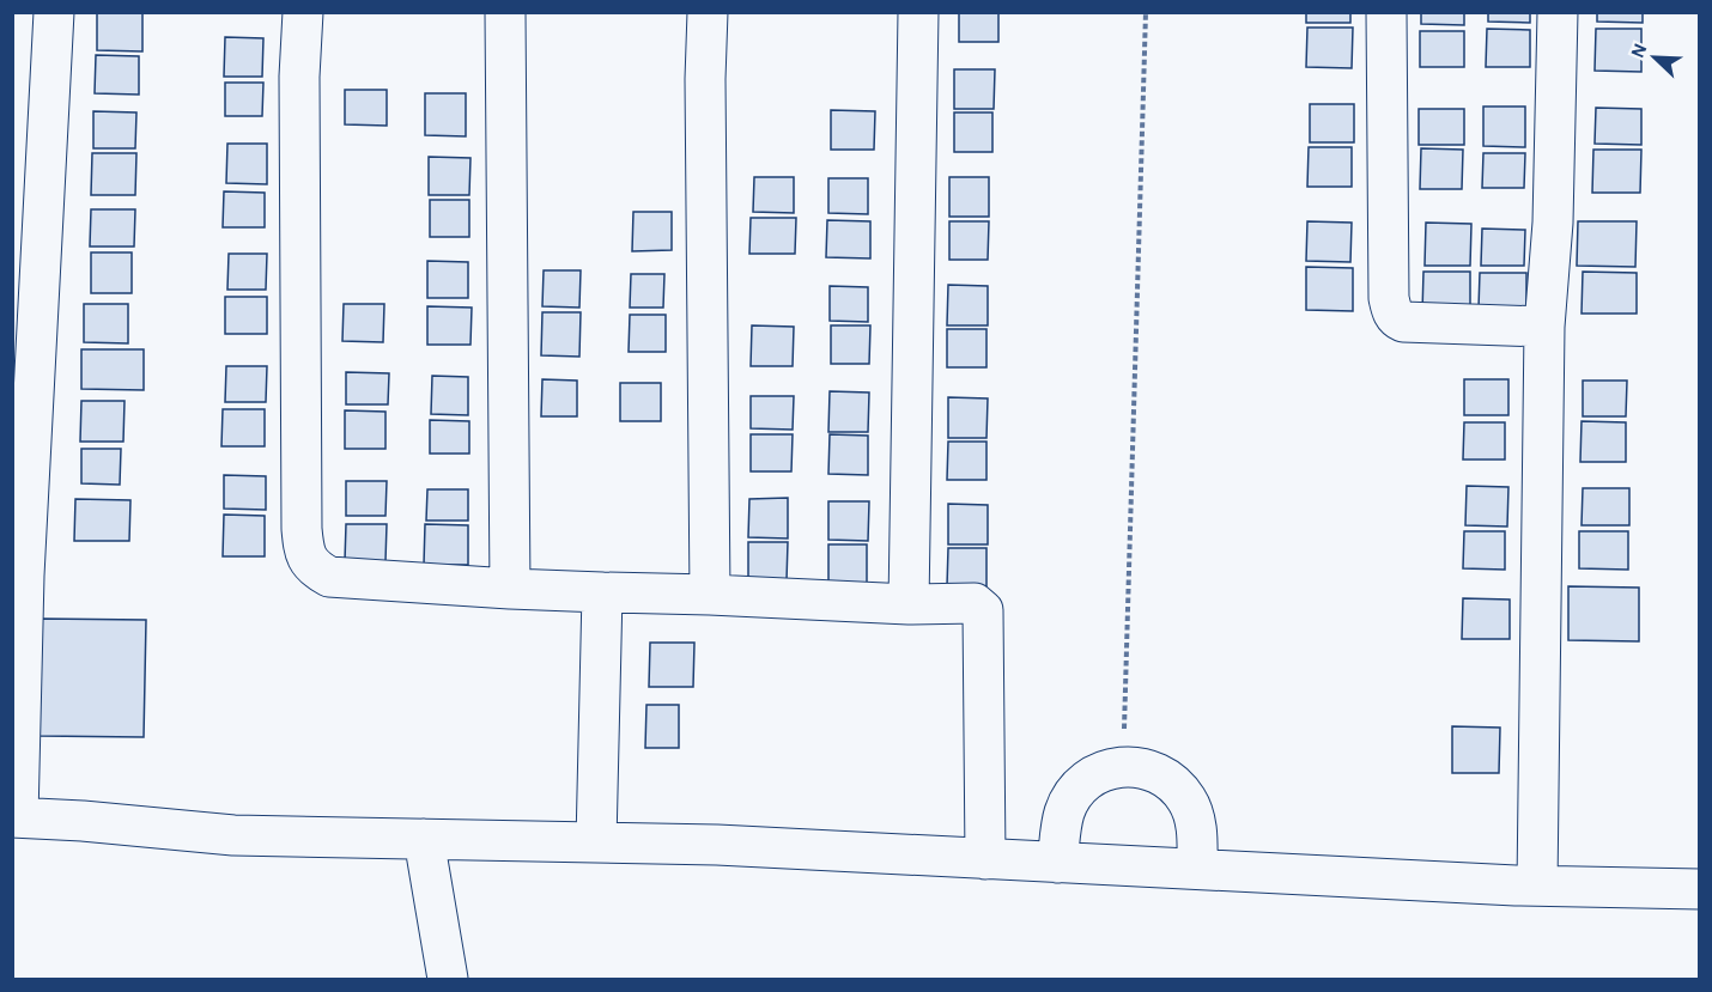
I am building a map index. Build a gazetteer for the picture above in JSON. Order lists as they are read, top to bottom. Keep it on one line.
{"north":"top left"}
